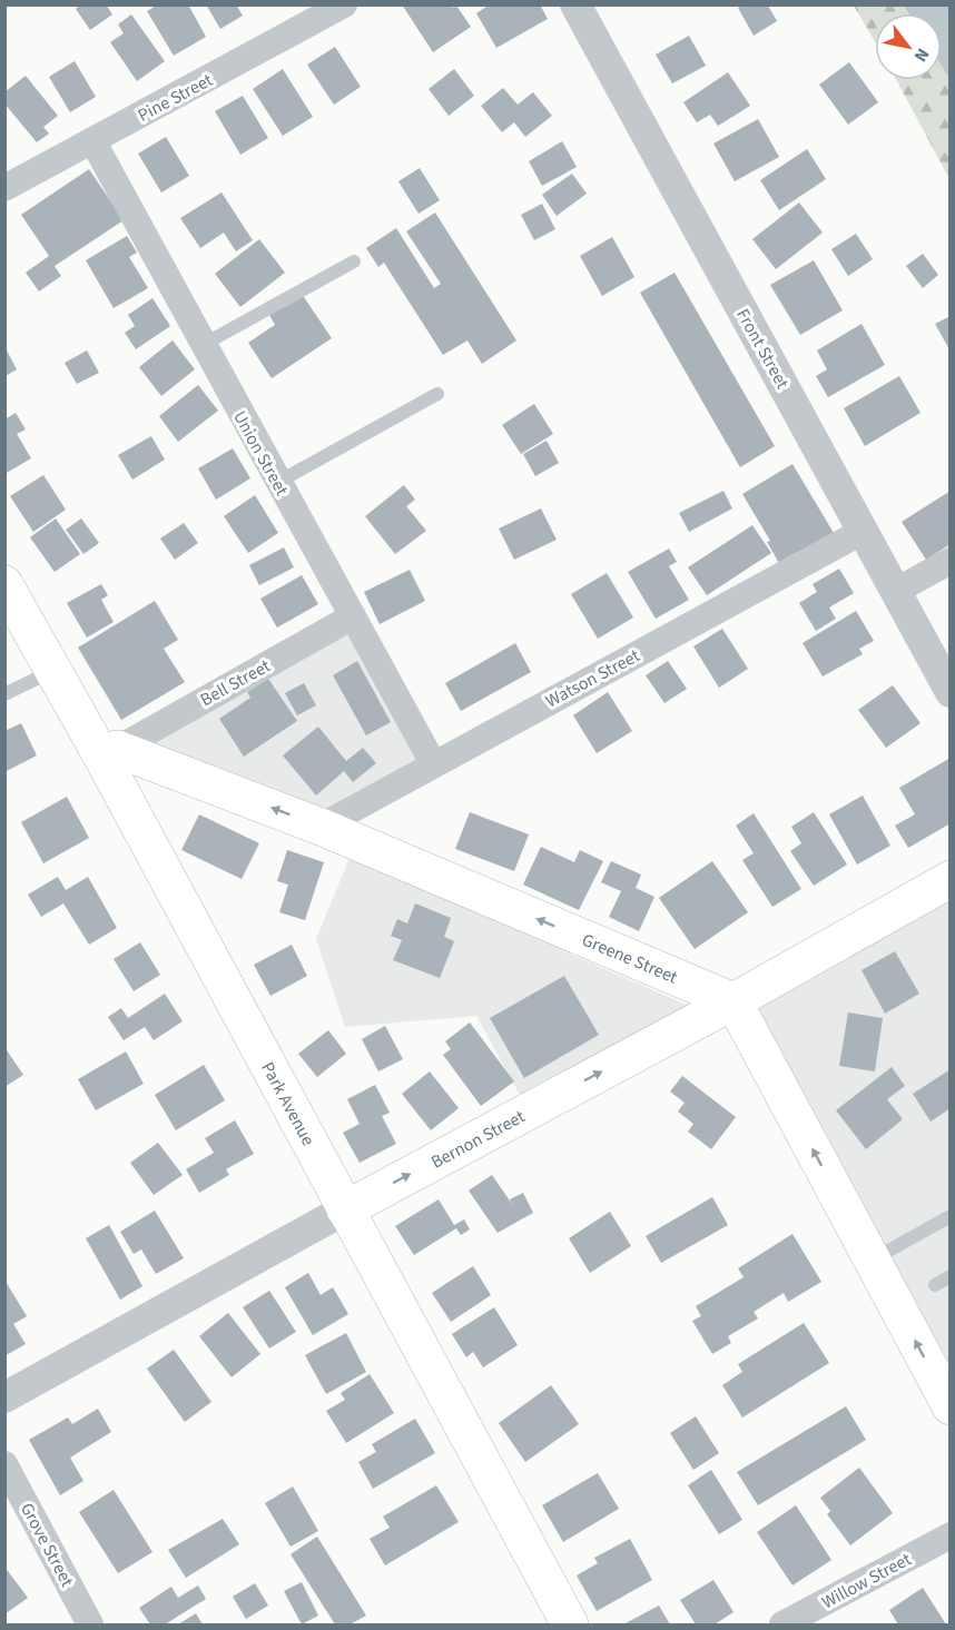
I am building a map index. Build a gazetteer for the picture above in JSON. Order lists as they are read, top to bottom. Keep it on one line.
{"streets":{"main road":["Greene Street","Park Avenue","Bernon Street"],"street":["Pine Street","Front Street","Union Street","Watson Street","Bell Street","Grove Street","Willow Street"]},"crossings":[["Pine Street","Union Street"],["Front Street","Watson Street"],["Union Street","Watson Street"],["Union Street","Bell Street"],["Watson Street","Greene Street"],["Bell Street","Greene Street"],["Bell Street","Park Avenue"],["Greene Street","Park Avenue"],["Greene Street","Bernon Street"],["Park Avenue","Bernon Street"]],"one_way":["Greene Street","Bernon Street"],"north":"bottom right"}
